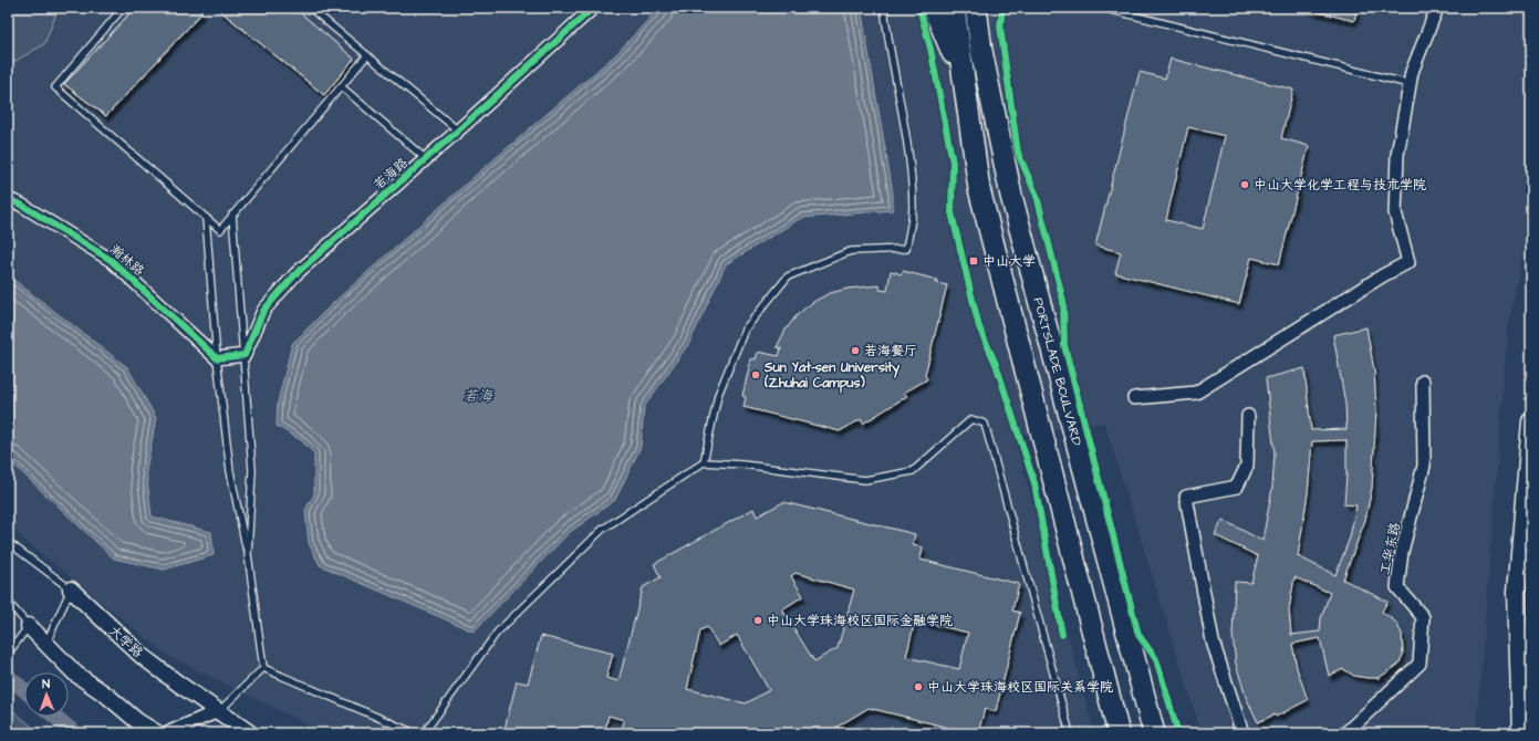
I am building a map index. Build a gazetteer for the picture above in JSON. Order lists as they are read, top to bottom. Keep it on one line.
{"streets":{"highway":["PORTSLADE BOULVARD"],"street":["若海路","瀚林路","工华东路","大学路"]},"water":["若海"],"places":{"other":["中山大学化学工程与技术学院","若海餐厅","Sun Yat-sen University (Zhuhai Campus)","中山大学珠海校区国际金融学院","中山大学珠海校区国际关系学院"],"transit":["中山大学"]},"north":"top"}
